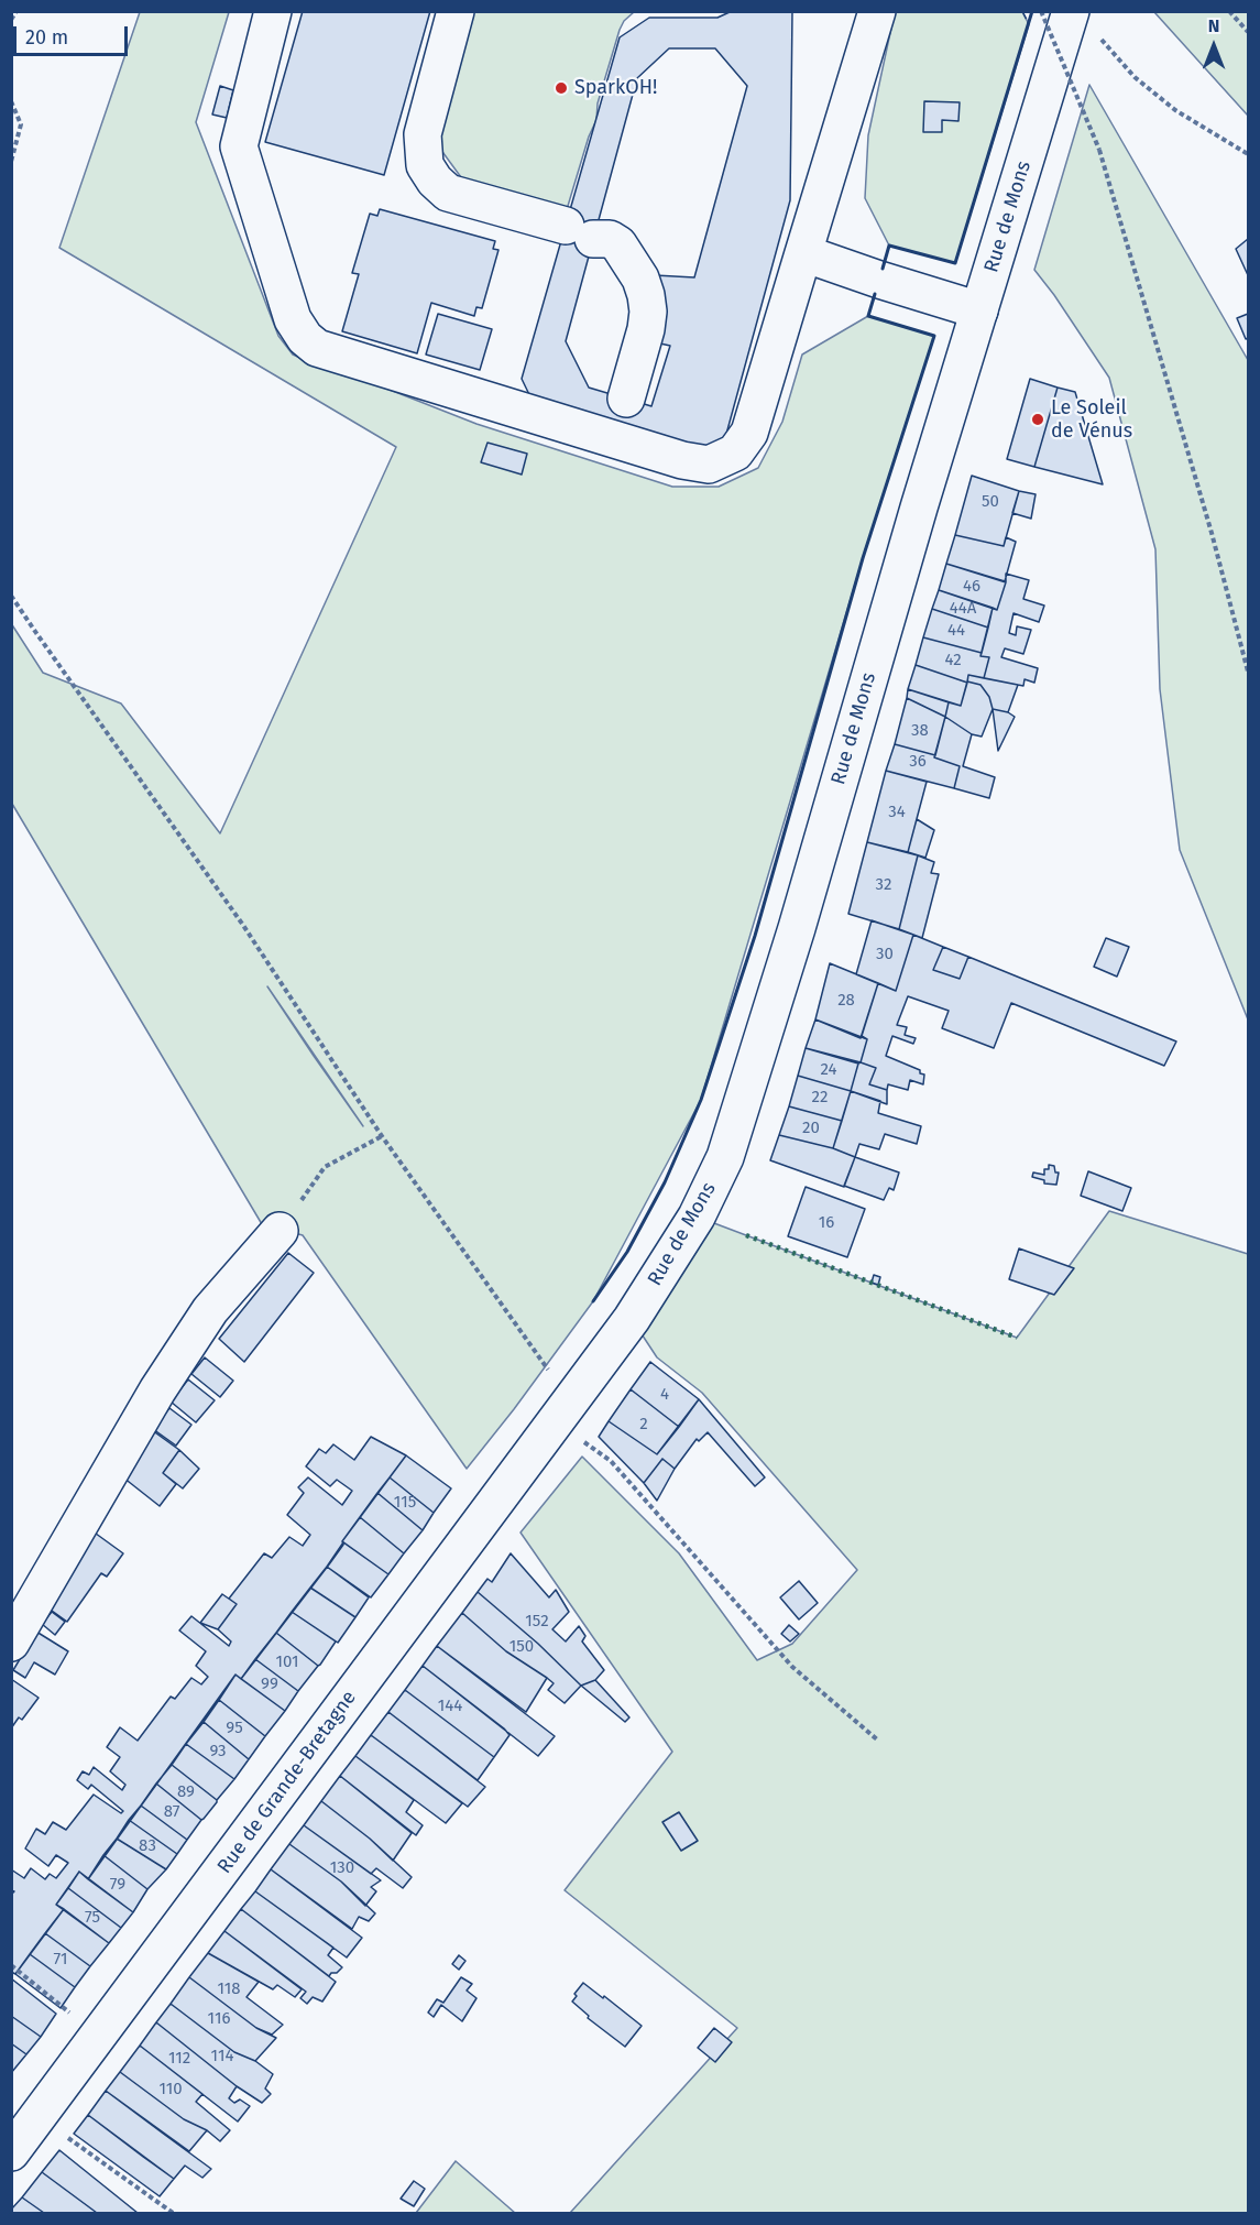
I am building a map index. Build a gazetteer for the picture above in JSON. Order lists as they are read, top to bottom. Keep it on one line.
{"streets":{"main road":["Rue de Mons","Rue de Grande-Bretagne"]},"crossings":[["Rue de Mons","Rue de Grande-Bretagne"]],"places":["SparkOH!","Le Soleil de Vénus"],"house_numbers":["50","46","44A","44","42","38","36","34","32","30","28","24","22","20","16","4","2","115","152","150","101","99","144","95","93","89","87","83","130","79","75","71","118","116","114","112","110"],"scale_bar":"20 m","north":"top"}
